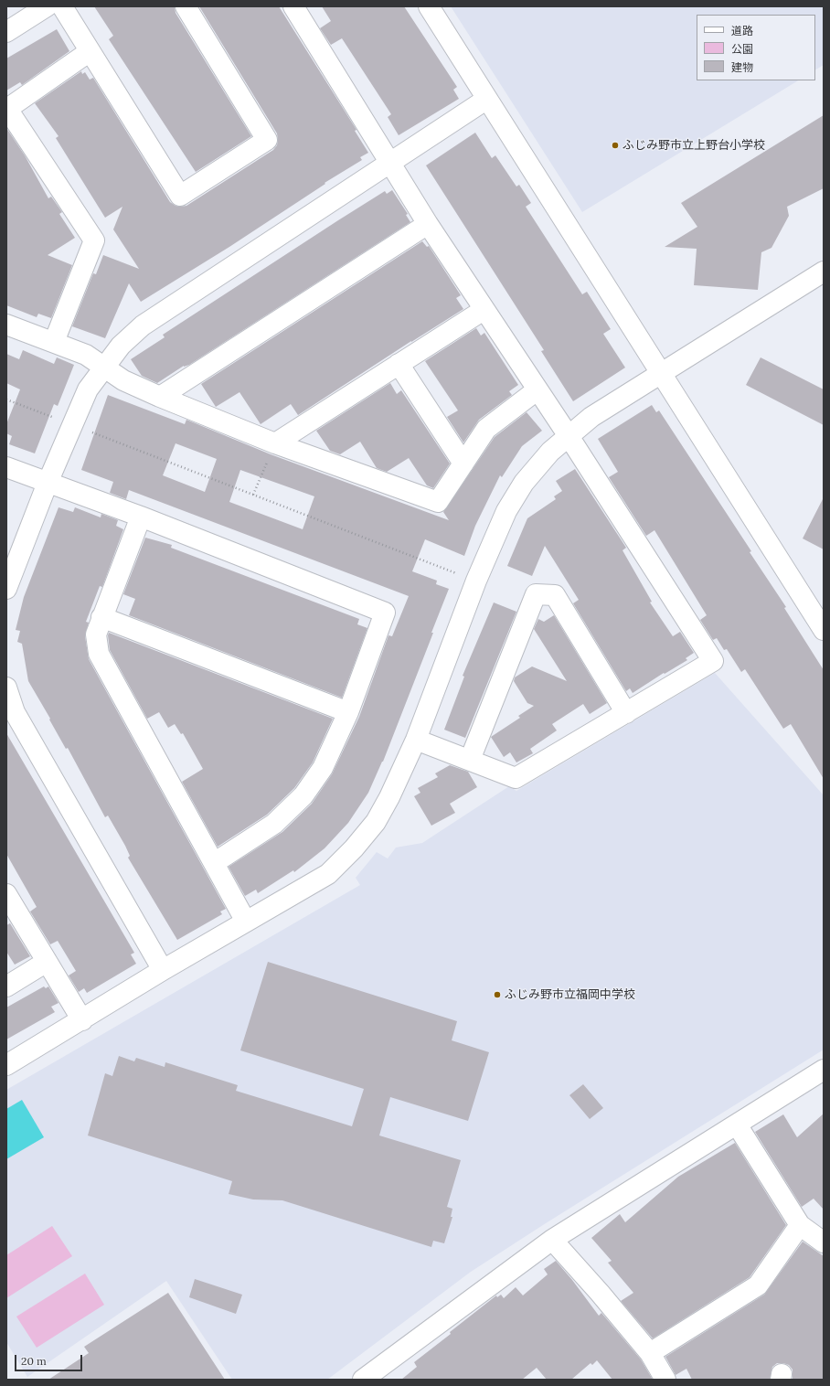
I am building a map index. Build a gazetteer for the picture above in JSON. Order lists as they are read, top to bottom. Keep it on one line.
{"places":["ふじみ野市立上野台小学校","ふじみ野市立福岡中学校"],"legend":["道路","公園","建物"],"scale_bar":"20 m"}
